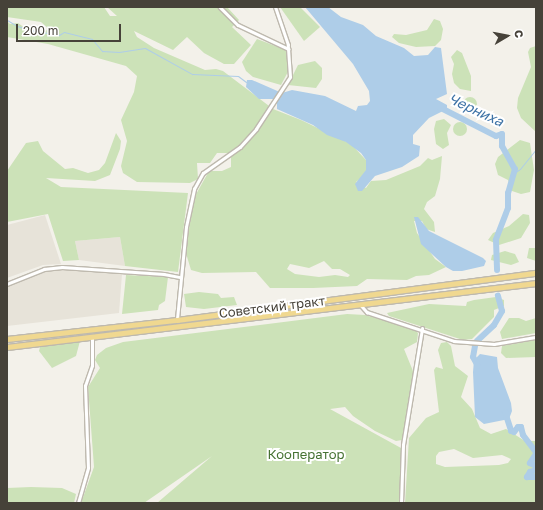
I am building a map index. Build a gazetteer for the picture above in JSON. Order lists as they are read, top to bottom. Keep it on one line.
{"streets":{"highway":["Советский тракт"]},"water":["Черниха"],"parks":["Кооператор"],"scale_bar":"200 m","north":"right"}
